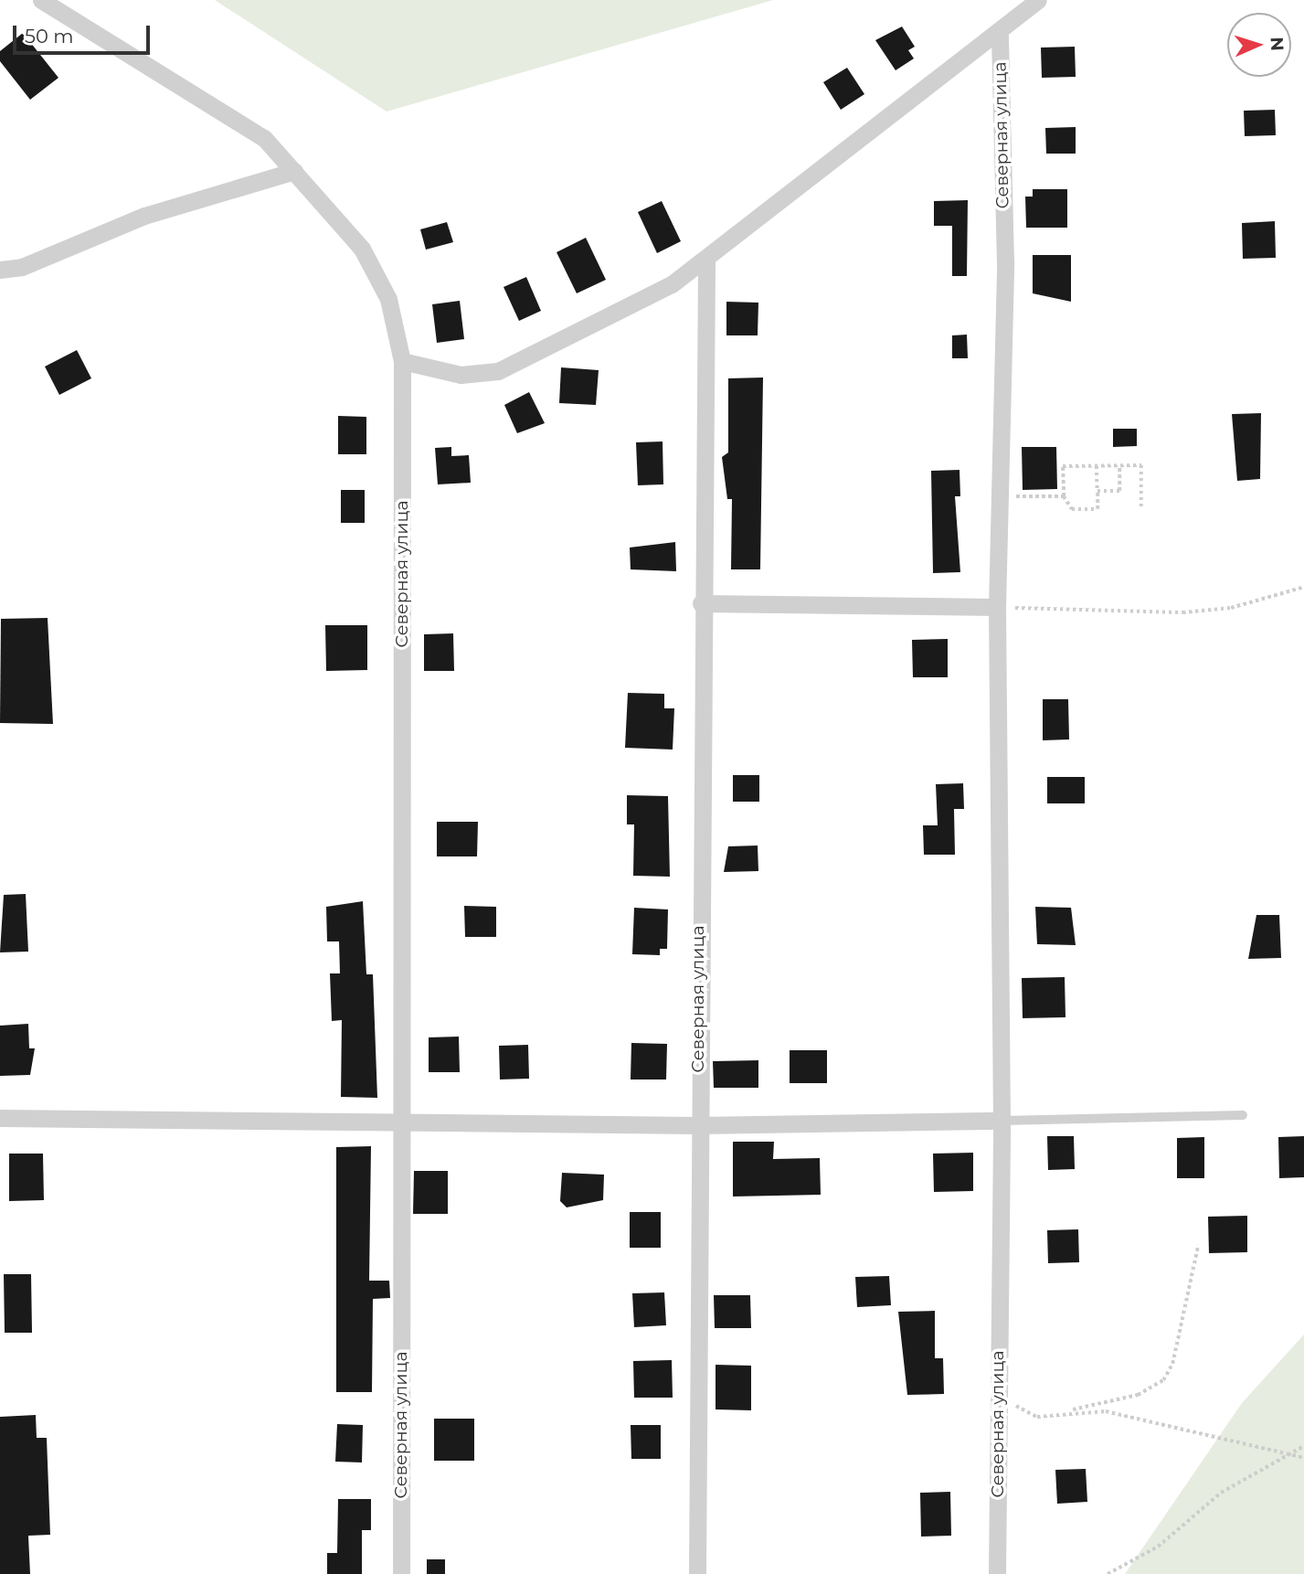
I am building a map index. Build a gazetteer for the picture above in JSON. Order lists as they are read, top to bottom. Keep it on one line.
{"streets":{"street":["Северная улица"]},"scale_bar":"50 m","north":"right"}
